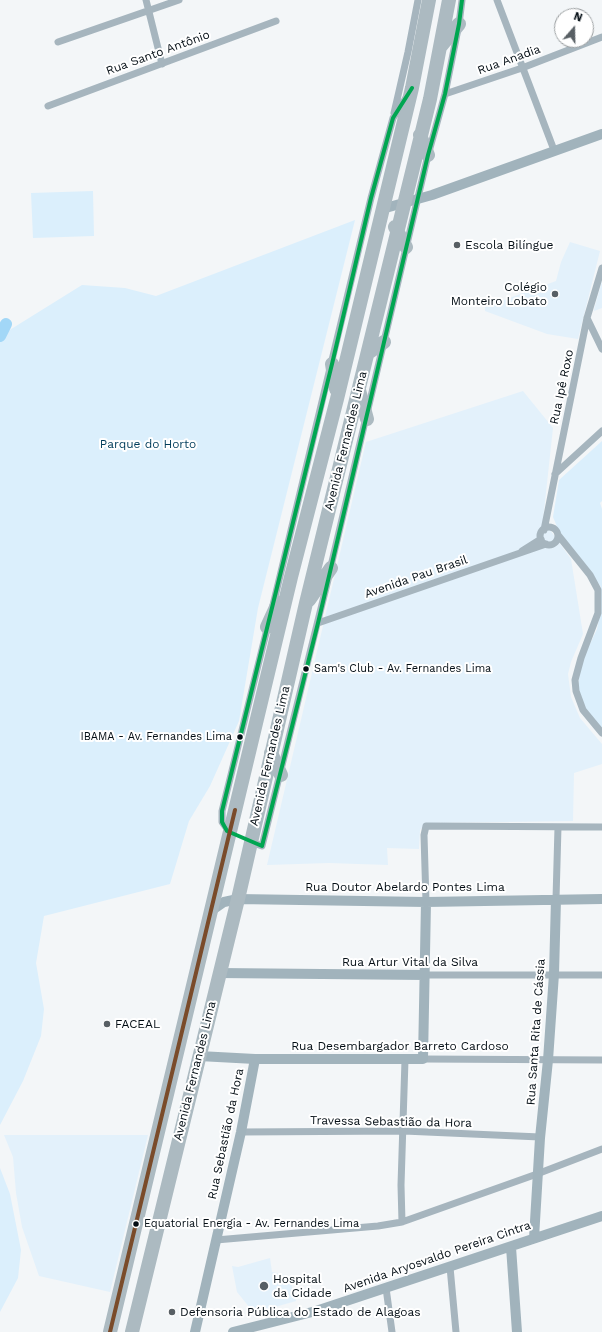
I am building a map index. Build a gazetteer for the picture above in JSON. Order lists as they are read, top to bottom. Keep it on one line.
{"streets":{"highway":["Avenida Fernandes Lima"],"street":["Rua Santo Antônio","Rua Anadia","Rua Ipê Roxo","Avenida Pau Brasil","Rua Doutor Abelardo Pontes Lima","Rua Artur Vital da Silva","Rua Santa Rita de Cássia","Rua Desembargador Barreto Cardoso","Travessa Sebastião da Hora","Rua Sebastião da Hora","Avenida Aryosvaldo Pereira Cintra"]},"crossings":[["Rua Anadia","Avenida Fernandes Lima"],["Rua Ipê Roxo","Avenida Pau Brasil"],["Avenida Fernandes Lima","Avenida Pau Brasil"],["Avenida Fernandes Lima","Rua Doutor Abelardo Pontes Lima"],["Avenida Fernandes Lima","Rua Artur Vital da Silva"],["Avenida Fernandes Lima","Rua Desembargador Barreto Cardoso"],["Rua Doutor Abelardo Pontes Lima","Rua Santa Rita de Cássia"],["Rua Artur Vital da Silva","Rua Santa Rita de Cássia"],["Rua Santa Rita de Cássia","Rua Desembargador Barreto Cardoso"],["Rua Santa Rita de Cássia","Travessa Sebastião da Hora"],["Rua Santa Rita de Cássia","Avenida Aryosvaldo Pereira Cintra"],["Rua Desembargador Barreto Cardoso","Rua Sebastião da Hora"],["Travessa Sebastião da Hora","Rua Sebastião da Hora"]],"parks":["Parque do Horto"],"places":["Escola Bilíngue","Colégio Monteiro Lobato","Sam's Club - Av. Fernandes Lima","IBAMA - Av. Fernandes Lima","FACEAL","Equatorial Energia - Av. Fernandes Lima","Hospital da Cidade","Defensoria Pública do Estado de Alagoas"],"north":"top"}
